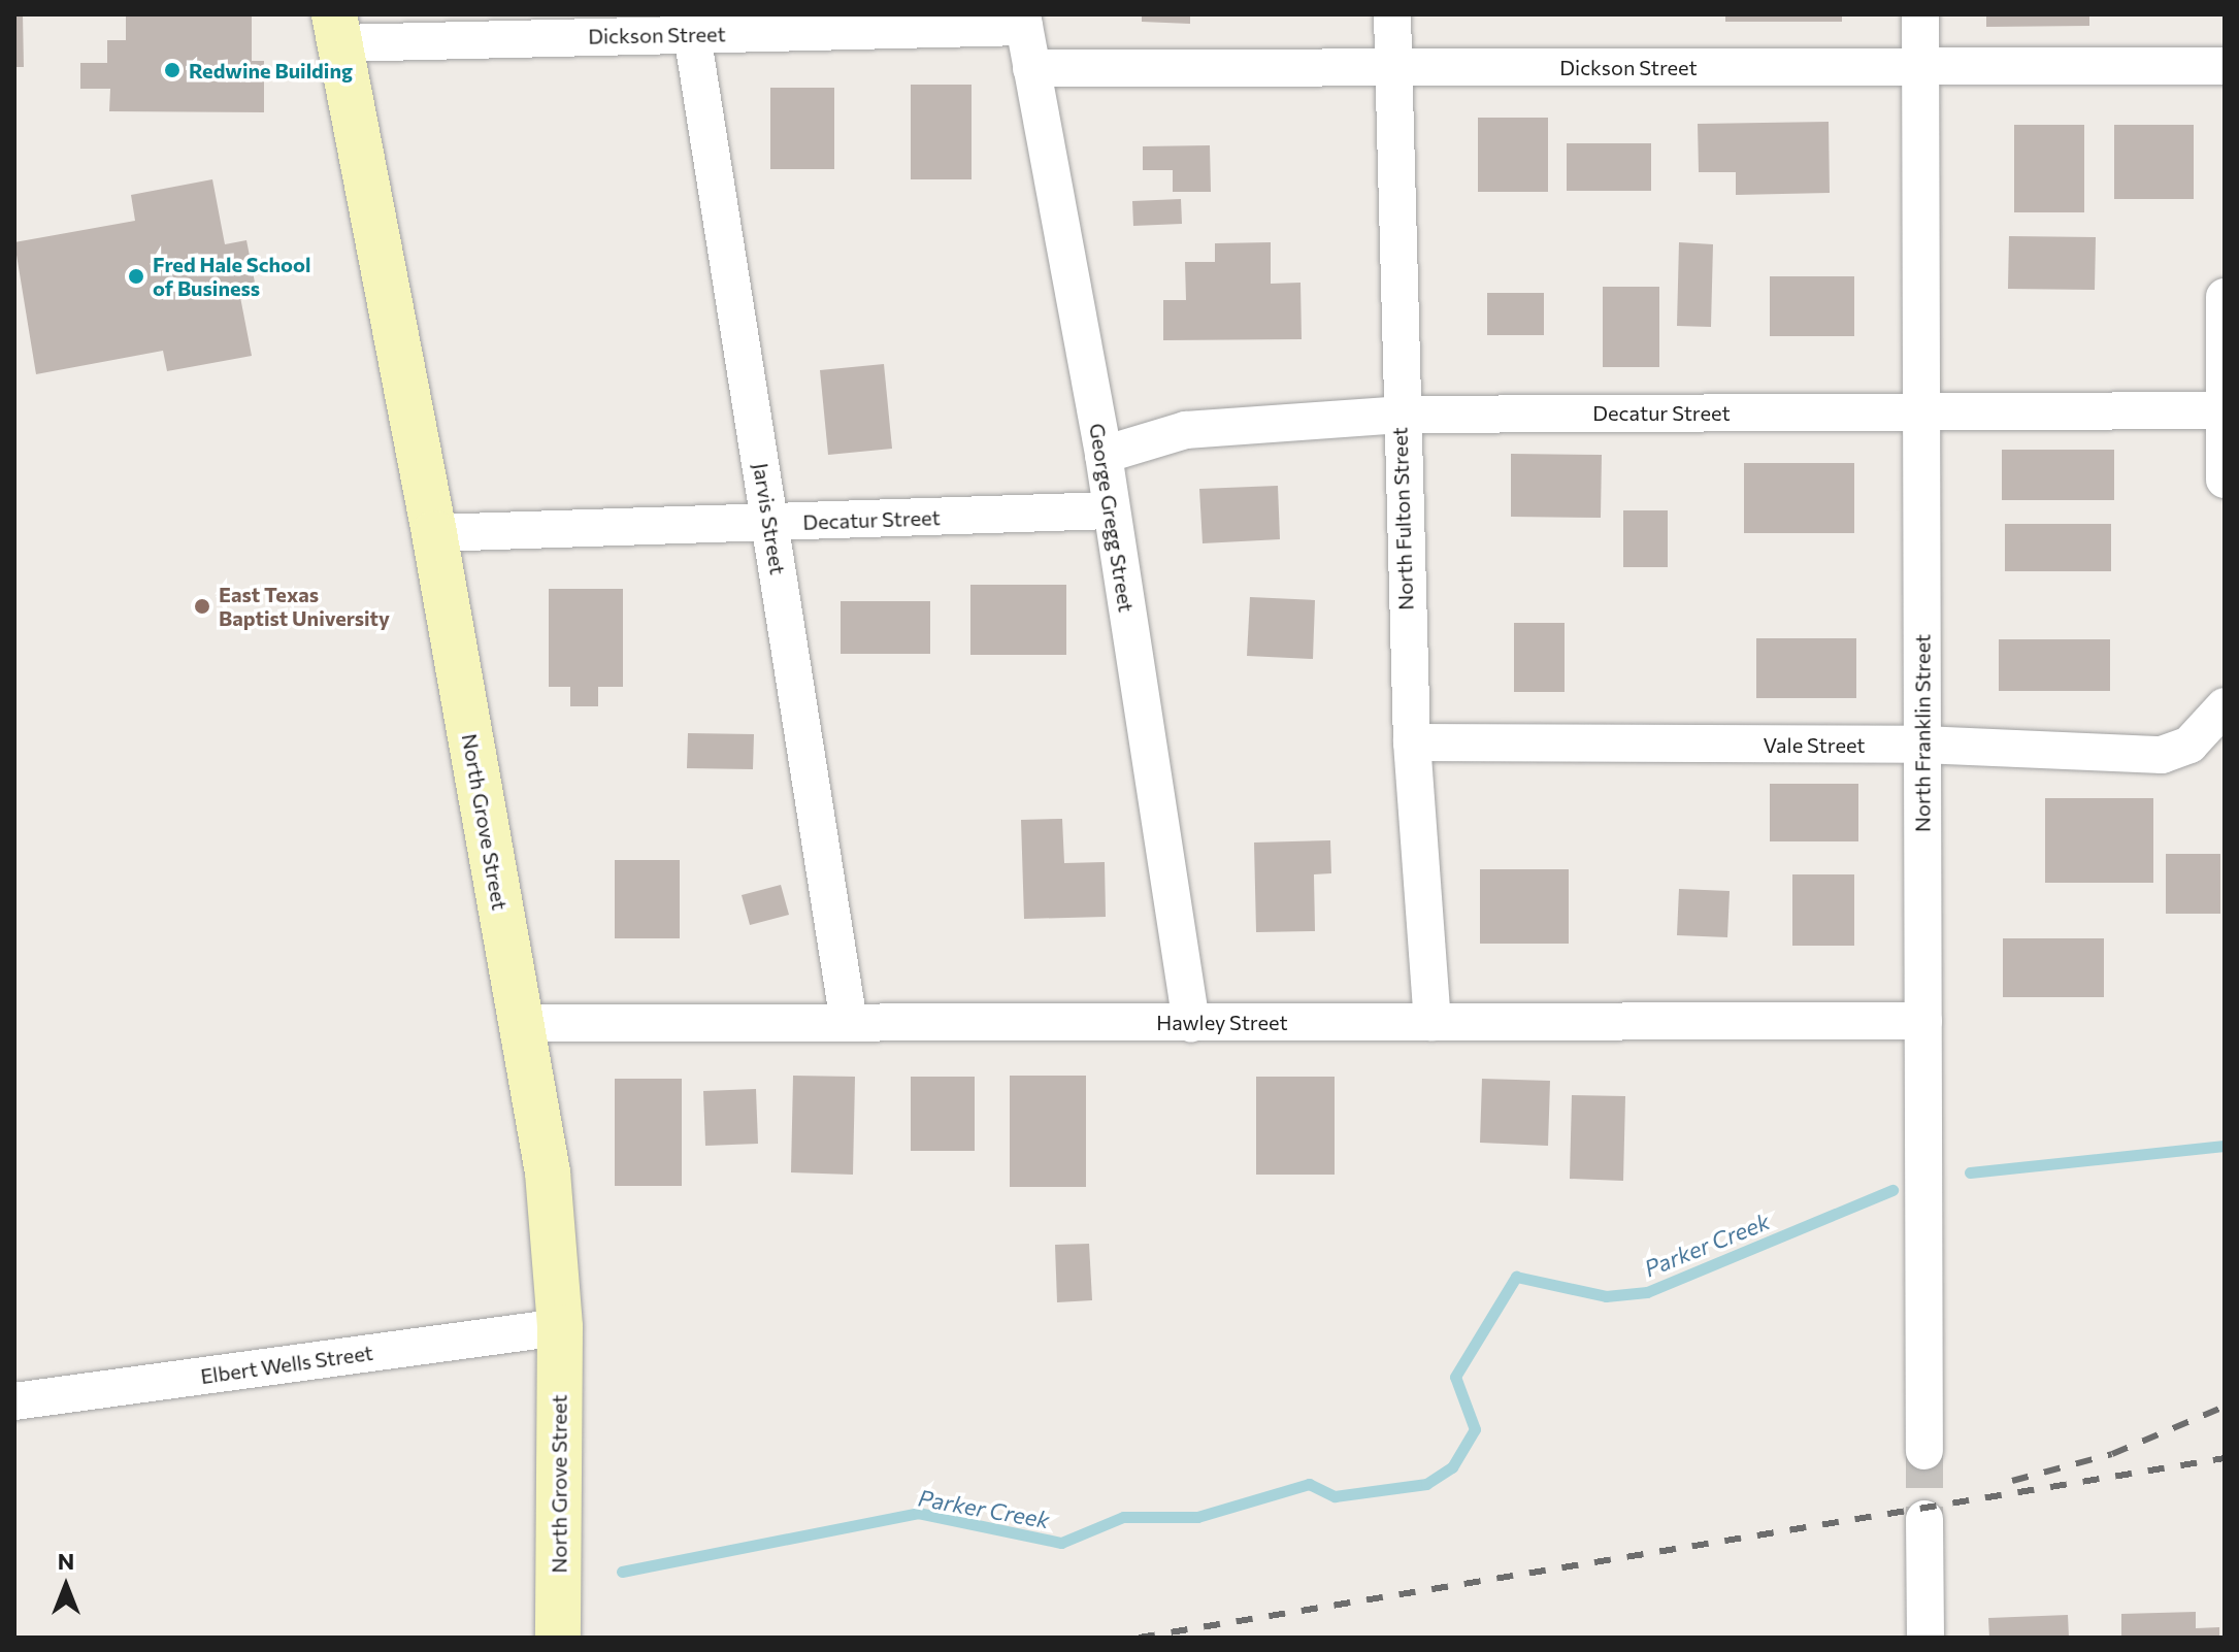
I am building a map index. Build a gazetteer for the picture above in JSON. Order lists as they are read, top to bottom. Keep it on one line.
{"streets":{"main road":["North Grove Street"],"street":["Dickson Street","Decatur Street","George Gregg Street","Jarvis Street","North Fulton Street","North Franklin Street","Vale Street","Hawley Street","Elbert Wells Street"]},"crossings":[["Dickson Street","George Gregg Street"],["Dickson Street","Jarvis Street"],["Dickson Street","North Fulton Street"],["Dickson Street","North Franklin Street"],["Dickson Street","North Grove Street"],["Decatur Street","George Gregg Street"],["Decatur Street","Jarvis Street"],["Decatur Street","North Fulton Street"],["Decatur Street","North Franklin Street"],["Decatur Street","North Grove Street"],["George Gregg Street","Hawley Street"],["Jarvis Street","Hawley Street"],["North Fulton Street","Vale Street"],["North Fulton Street","Hawley Street"],["North Franklin Street","Vale Street"],["North Franklin Street","Hawley Street"],["North Grove Street","Hawley Street"],["North Grove Street","Elbert Wells Street"]],"water":["Parker Creek"],"places":["Redwine Building","Fred Hale School of Business","East Texas Baptist University"],"north":"top"}
